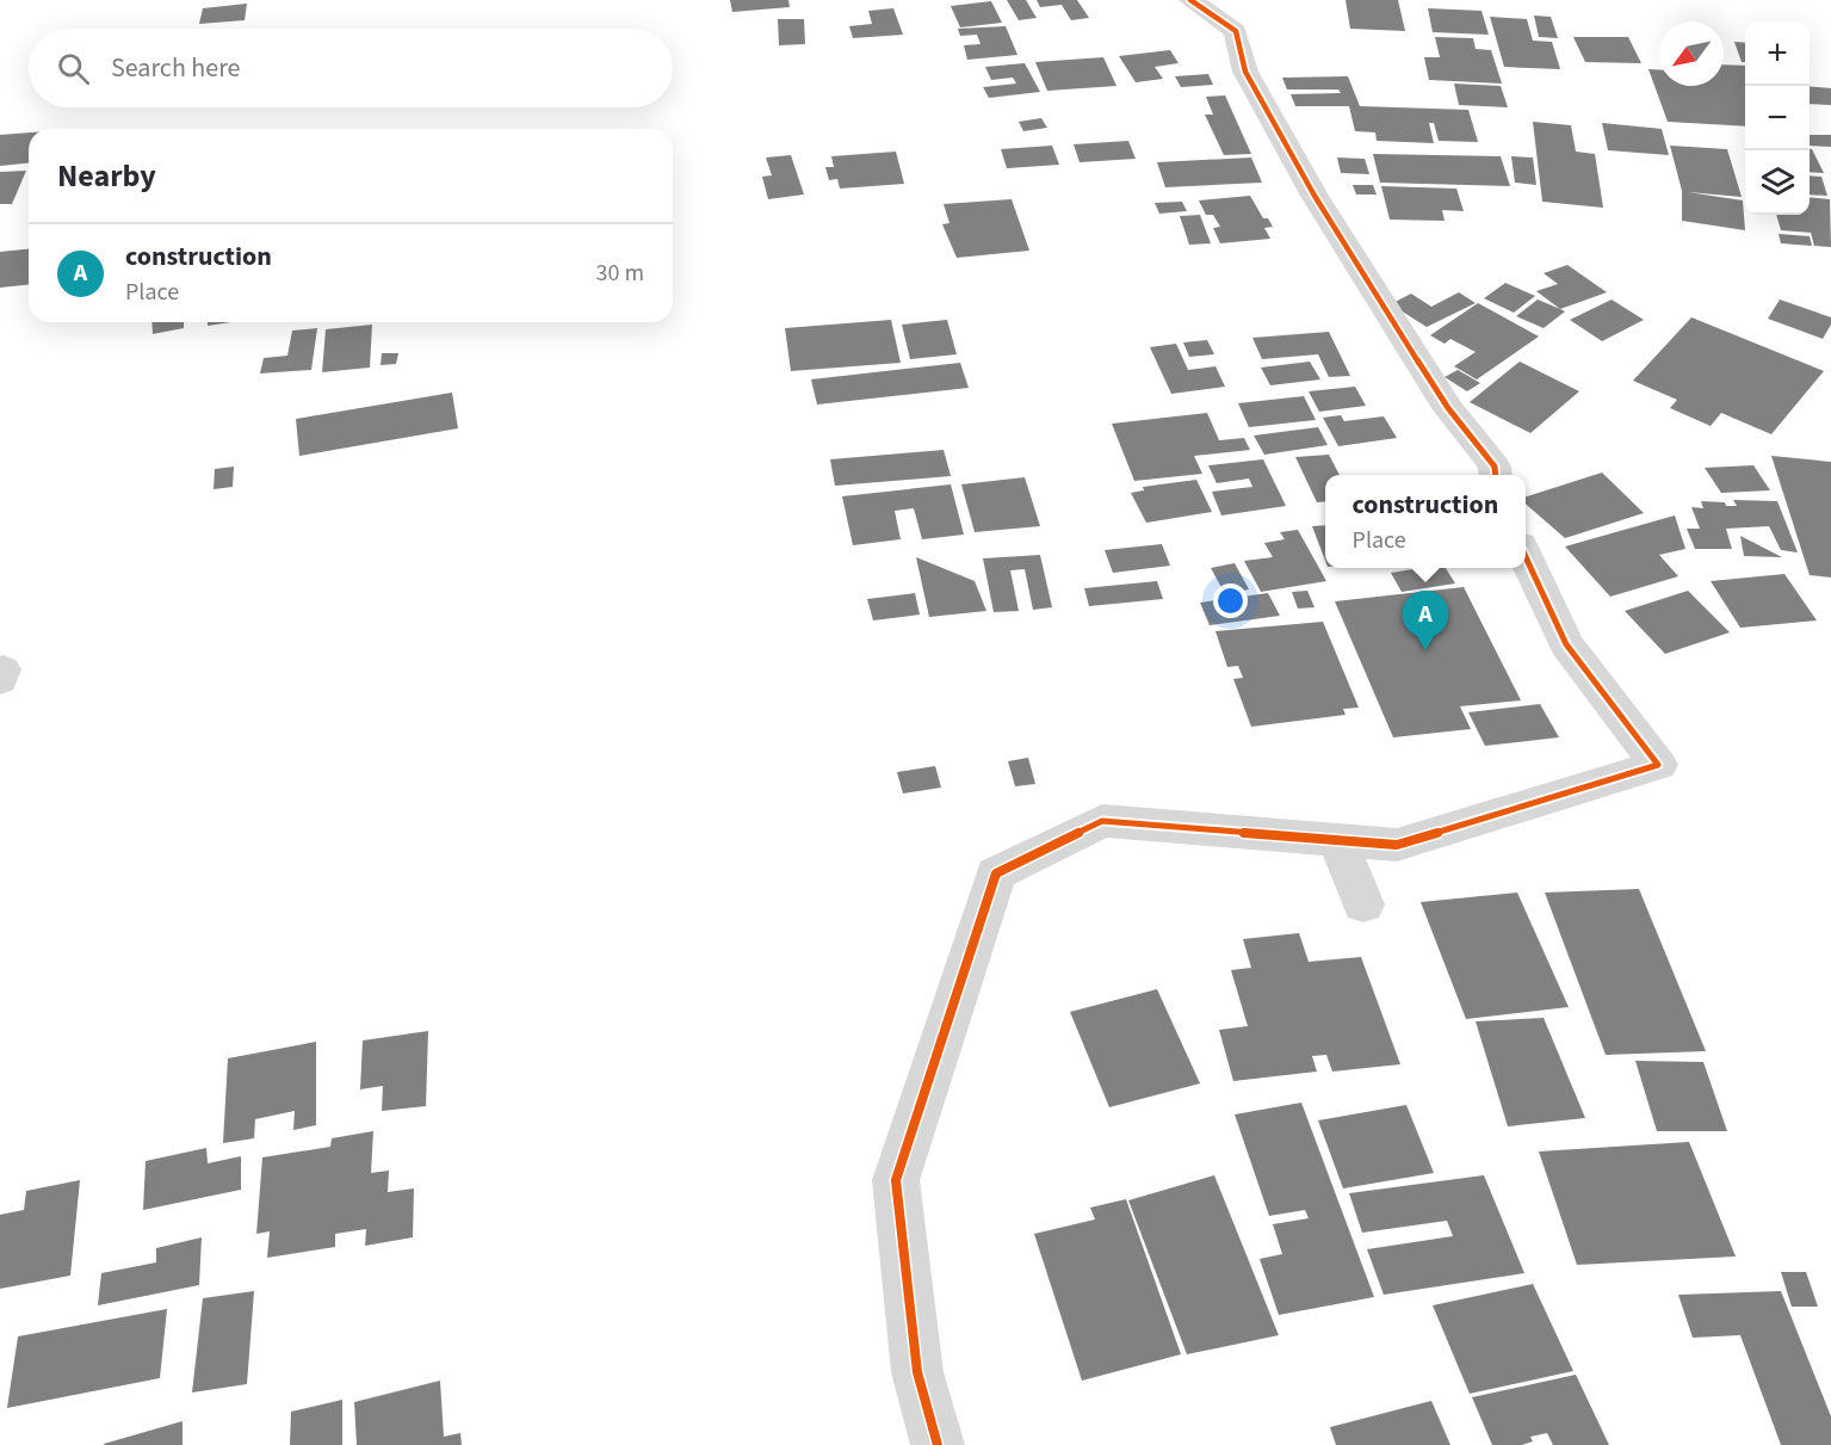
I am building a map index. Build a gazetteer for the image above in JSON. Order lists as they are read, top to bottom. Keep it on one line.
{"north":"bottom left","page":{"map_buttons":["+","−"],"search":"Search here","heading":"Nearby","list":[{"mark":"A","name":"construction","note":"Place","value":"30 m"}],"popup":["construction","Place"],"pins":"A"}}
